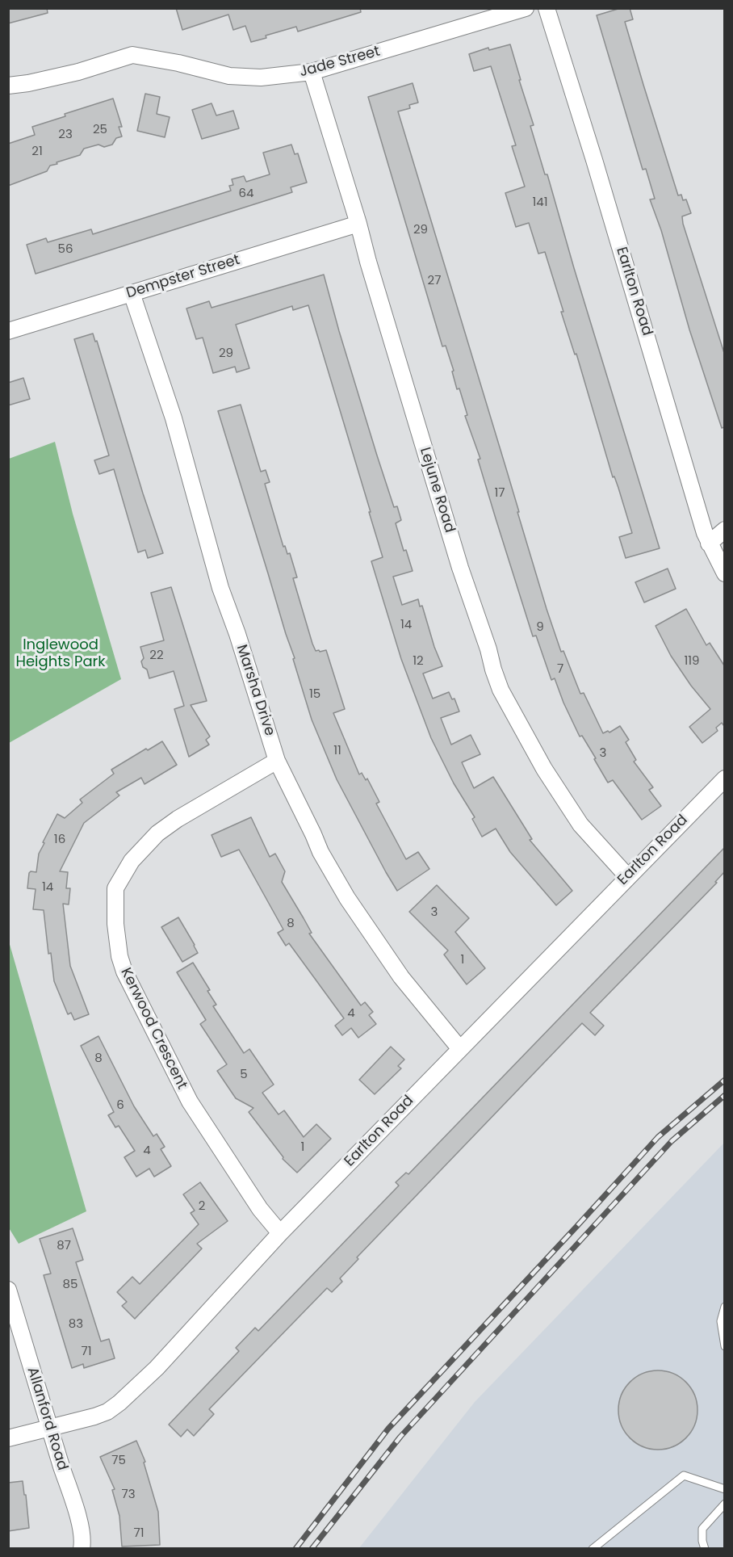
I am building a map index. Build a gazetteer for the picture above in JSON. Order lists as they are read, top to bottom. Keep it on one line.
{"streets":{"street":["Jade Street","Dempster Street","Earlton Road","Lejune Road","Marsha Drive","Kerwood Crescent","Allanford Road"]},"crossings":[["Jade Street","Lejune Road"],["Dempster Street","Lejune Road"],["Dempster Street","Marsha Drive"],["Earlton Road","Lejune Road"],["Earlton Road","Marsha Drive"],["Earlton Road","Kerwood Crescent"],["Earlton Road","Allanford Road"],["Marsha Drive","Kerwood Crescent"]],"parks":["Inglewood Heights Park"],"house_numbers":["25","23","21","64","141","29","56","27","29","17","14","9","22","12","119","7","15","11","3","16","14","3","8","1","4","8","5","6","1","4","2","87","85","83","71","75","73","71"]}
